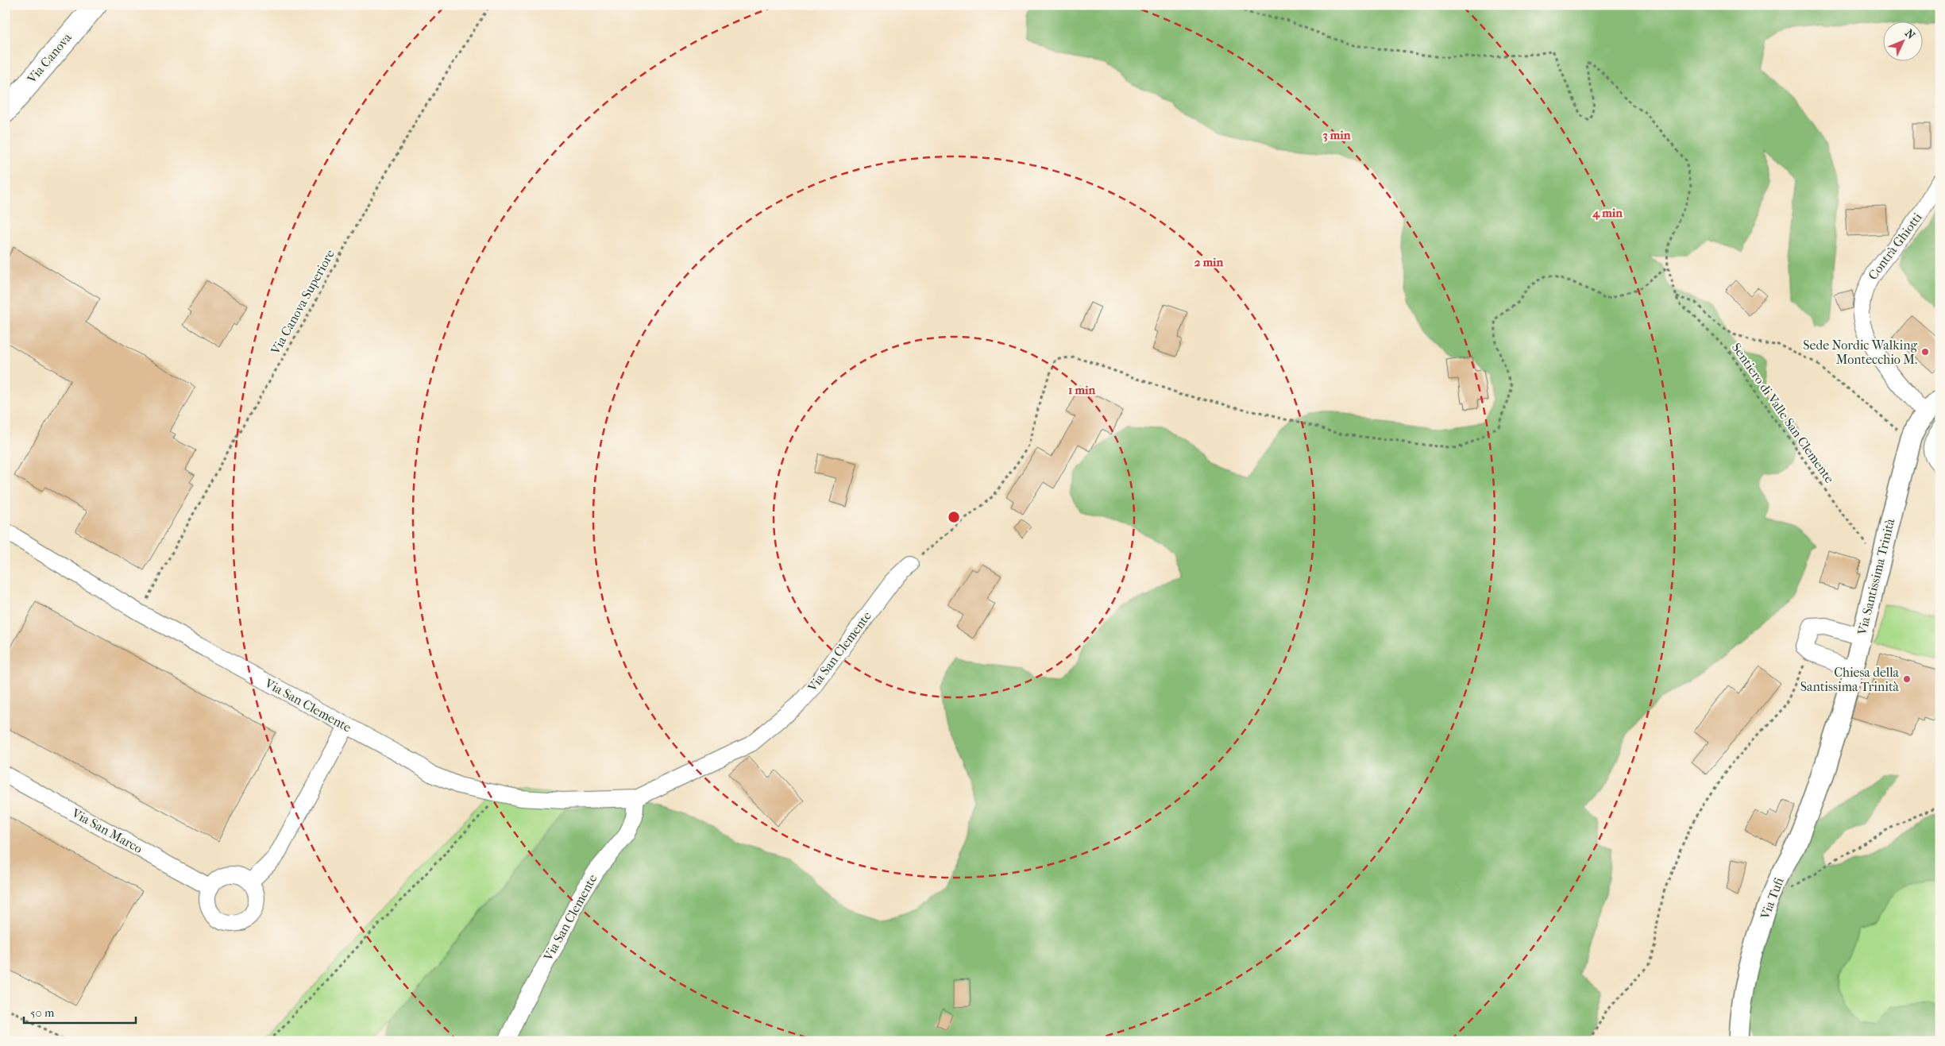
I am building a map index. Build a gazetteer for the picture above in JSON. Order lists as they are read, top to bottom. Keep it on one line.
{"streets":{"main road":["Via Canova"],"street":["Contrà Ghiotti","Via Santissima Trinità","Via San Clemente","Via San Marco","Via Tufi"],"path":["Via Canova Superiore","Sentiero di Valle San Clemente"]},"crossings":[["Contrà Ghiotti","Via Santissima Trinità"],["Via Canova Superiore","Via San Clemente"],["Sentiero di Valle San Clemente","Via Santissima Trinità"],["Via Santissima Trinità","Via Tufi"]],"places":["Sede Nordic Walking Montecchio M.","Chiesa della Santissima Trinità"],"scale_bar":"50 m","north":"top right","rings":["3 min","4 min","2 min","1 min"]}
